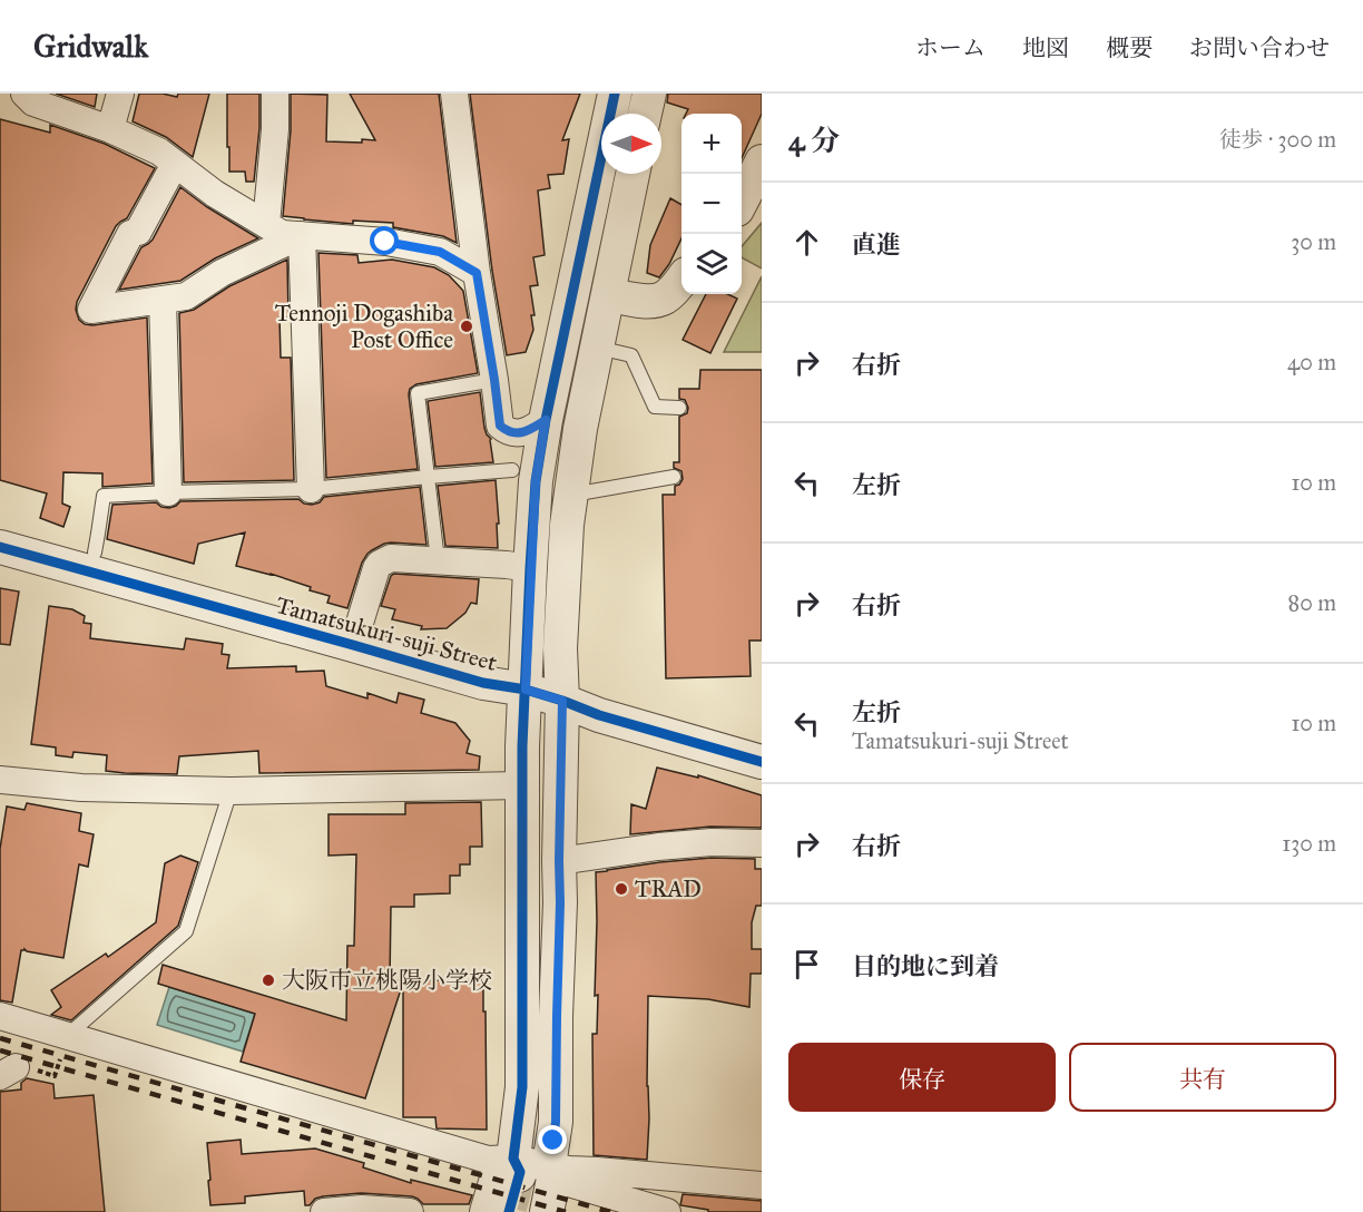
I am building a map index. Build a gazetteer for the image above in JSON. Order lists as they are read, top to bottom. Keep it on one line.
{"streets":{"street":["Tamatsukuri-suji Street"]},"places":["Tennoji Dogashiba Post Office","TRAD","大阪市立桃陽小学校"],"north":"right","page":{"header":"Gridwalk","nav":["ホーム","地図","概要","お問い合わせ"],"heading":["4 分","徒歩 · 300 m"],"map_buttons":["+","−"],"list":[["直進","30 m"],["右折","40 m"],["左折","10 m"],["右折","80 m"],["左折","Tamatsukuri-suji Street","10 m"],["右折","130 m"],"目的地に到着"],"buttons":["保存","共有"]}}
